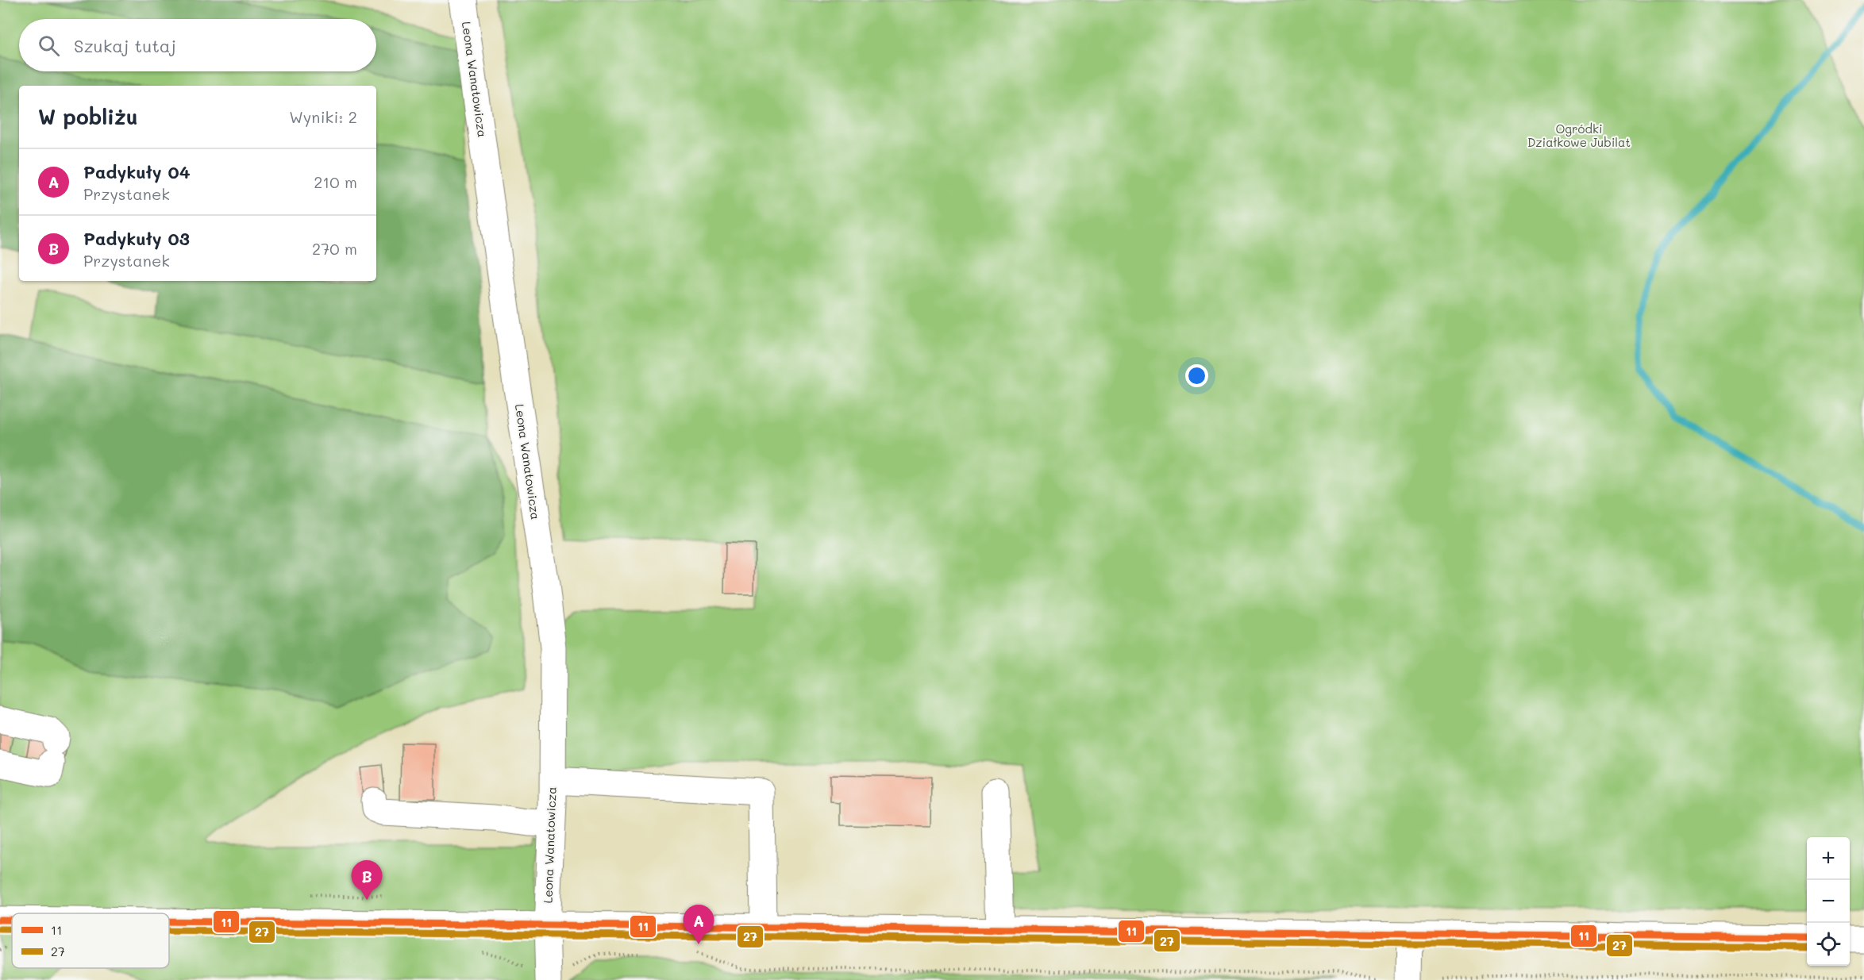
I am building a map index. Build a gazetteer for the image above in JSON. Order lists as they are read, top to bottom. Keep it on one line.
{"streets":{"street":["Leona Wanatowicza"]},"parks":["Ogródki Działkowe Jubilat"],"lines":["transit line 11","transit line 27"],"legend":["11","27"],"page":{"search":"Szukaj tutaj","heading":["W pobliżu","Wyniki: 2"],"list":[{"mark":"A","name":"Padykuły 04","note":"Przystanek","value":"210 m"},{"mark":"B","name":"Padykuły 03","note":"Przystanek","value":"270 m"}],"map_buttons":["+","−"],"pins":["B","A"]}}
